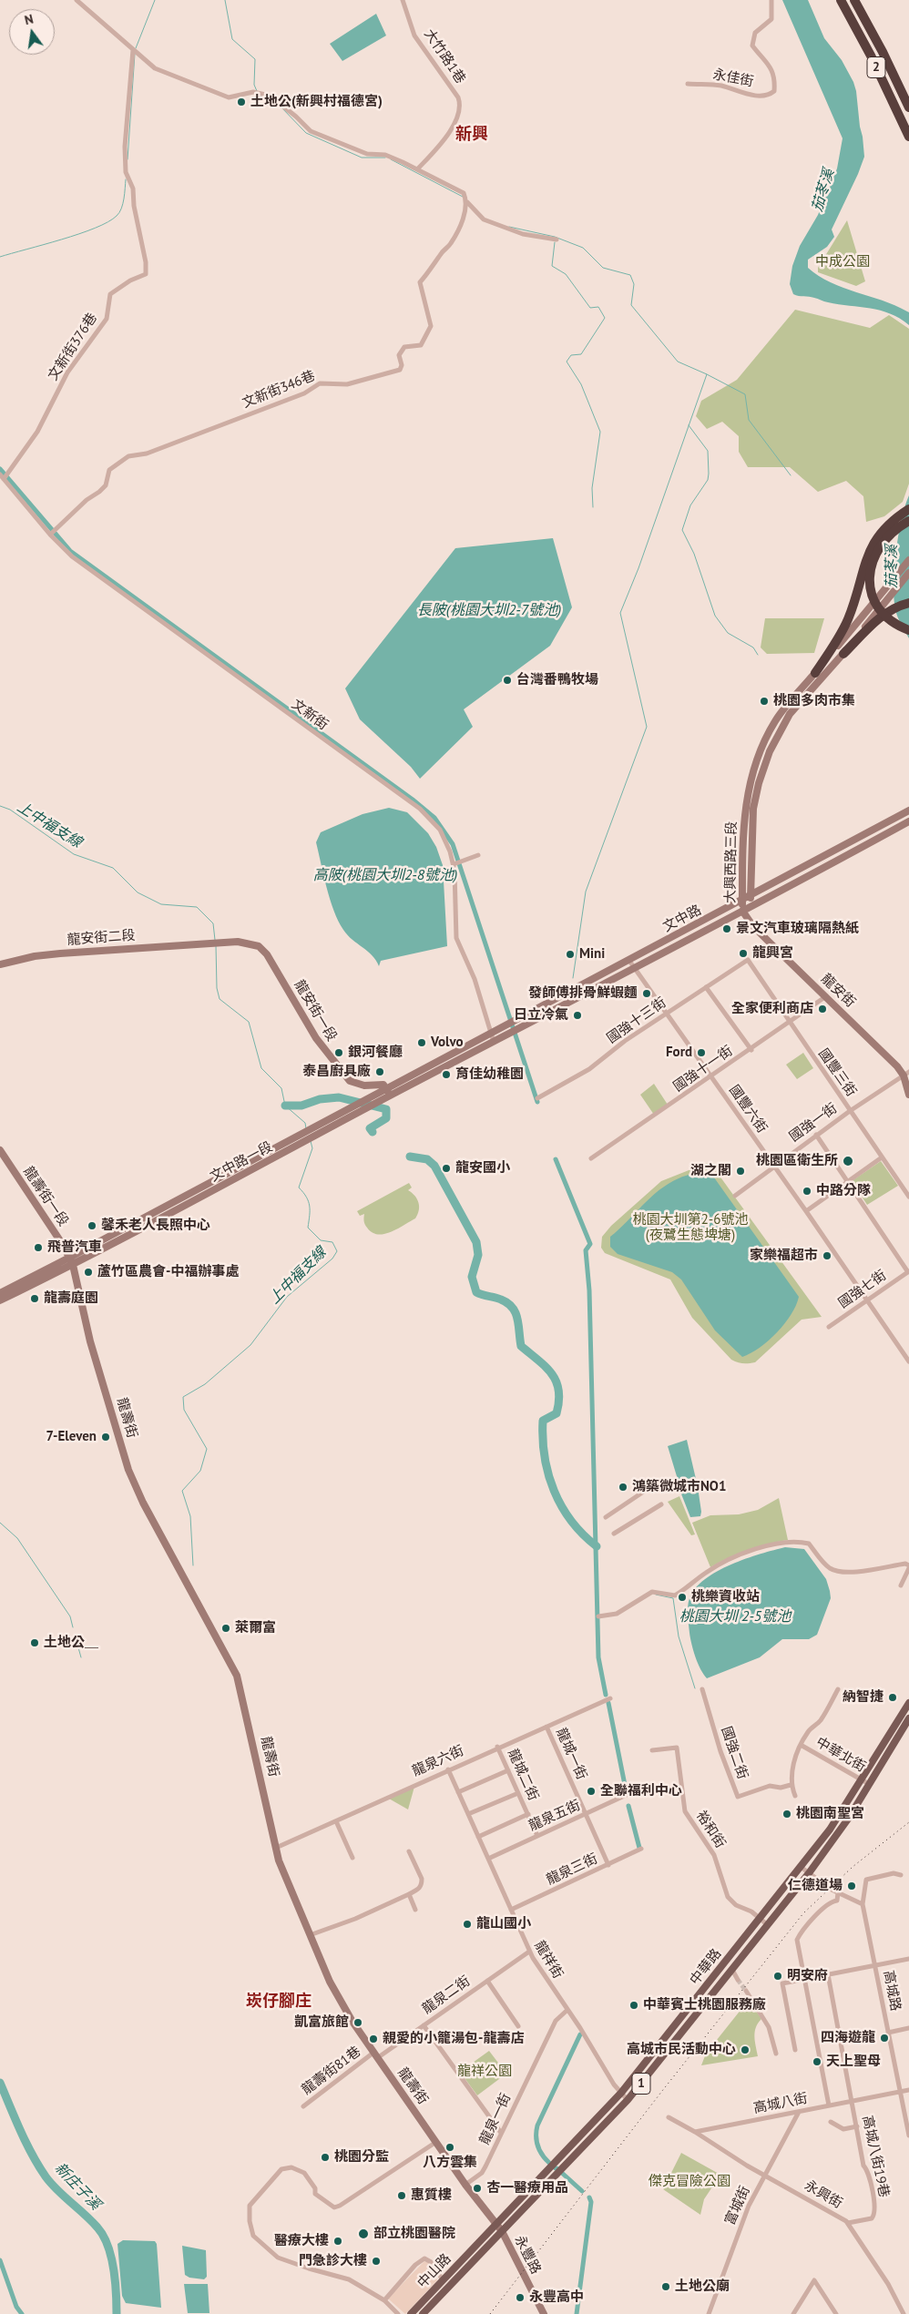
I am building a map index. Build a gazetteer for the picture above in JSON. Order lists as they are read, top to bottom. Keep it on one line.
{"streets":{"highway":["2"],"main road":["中華路","1","中山路"],"street":["大竹路1巷","永佳街","文新街376巷","文新街346巷","文新街","大興西路三段","文中路","龍安街二段","龍安街","龍安街一段","國強十三街","國強十一街","國豐三街","國豐六街","國強一街","文中路一段","龍壽街一段","國強七街","龍壽街","國強二街","龍城一街","中華北街","龍泉六街","龍城二街","龍泉五街","裕和街","龍泉三街","龍祥街","高城路","龍泉二街","龍壽街81巷","高城八街","龍泉一街","高城八街19巷","永興街","富城街","永豐路"]},"crossings":[["文新街376巷","文新街"],["文新街346巷","文新街"],["文新街","文中路"],["文新街","文中路一段"],["大興西路三段","文中路"],["大興西路三段","龍安街"],["文中路","龍安街"],["文中路","國豐六街"],["文中路","文中路一段"],["龍安街二段","龍安街一段"],["龍安街","國強十一街"],["龍安街","國強一街"],["龍安街一段","文中路一段"],["國強十三街","國豐三街"],["國強十三街","國豐六街"],["國強十一街","國豐三街"],["國強十一街","國豐六街"],["國豐三街","國強一街"],["國豐六街","國強一街"],["國豐六街","國強七街"],["文中路一段","龍壽街一段"],["文中路一段","龍壽街"],["龍壽街一段","龍壽街"],["龍壽街","龍泉六街"],["龍壽街","中華路"],["龍壽街","龍泉二街"],["龍壽街","龍壽街81巷"],["龍壽街","龍泉一街"],["龍壽街","永豐路"],["龍壽街","中山路"],["龍城一街","龍泉六街"],["龍城一街","龍泉五街"],["龍城一街","龍泉三街"],["中華北街","中華路"],["龍泉六街","龍城二街"],["龍泉六街","龍祥街"],["龍城二街","龍泉五街"],["龍泉五街","龍祥街"],["裕和街","中華路"],["龍泉三街","龍祥街"],["龍祥街","中華路"],["龍祥街","龍泉二街"],["龍祥街","龍泉一街"],["中華路","永豐路"],["中華路","中山路"],["高城路","高城八街"],["龍泉二街","龍壽街81巷"],["高城八街","高城八街19巷"],["高城八街","永興街"],["高城八街","富城街"],["高城八街19巷","永興街"],["永興街","富城街"],["永豐路","中山路"]],"districts":["新興","崁仔腳庄"],"water":["茄苳溪","長陂(桃園大圳2-7號池)","上中福支線","高陂(桃園大圳2-8號池)","桃園大圳 2-5號池","新庄子溪"],"parks":["中成公園","桃園大圳第2-6號池 (夜鷺生態埤塘)","龍祥公園","傑克冒險公園"],"places":["土地公(新興村福德宮)","台灣番鴨牧場","桃園多肉市集","景文汽車玻璃隔熱紙","龍興宮","Mini","發師傅排骨鮮蝦麵","全家便利商店","日立冷氣","Volvo","銀河餐廳","Ford","泰昌廚具廠","育佳幼稚園","桃園區衛生所","龍安國小","湖之閣","中路分隊","馨禾老人長照中心","飛普汽車","家樂福超市","蘆竹區農會-中福辦事處","龍壽庭園","7-Eleven","鴻築微城市NO1","桃樂資收站","萊爾富","土地公＿","納智捷","全聯福利中心","桃園南聖宮","仁德道場","龍山國小","明安府","中華賓士桃園服務廠","凱富旅館","四海遊龍","親愛的小籠湯包-龍壽店","高城市民活動中心","天上聖母","八方雲集","桃園分監","杏一醫療用品","惠質樓","部立桃園醫院","醫療大樓","門急診大樓","土地公廟","永豐高中"],"north":"top"}
